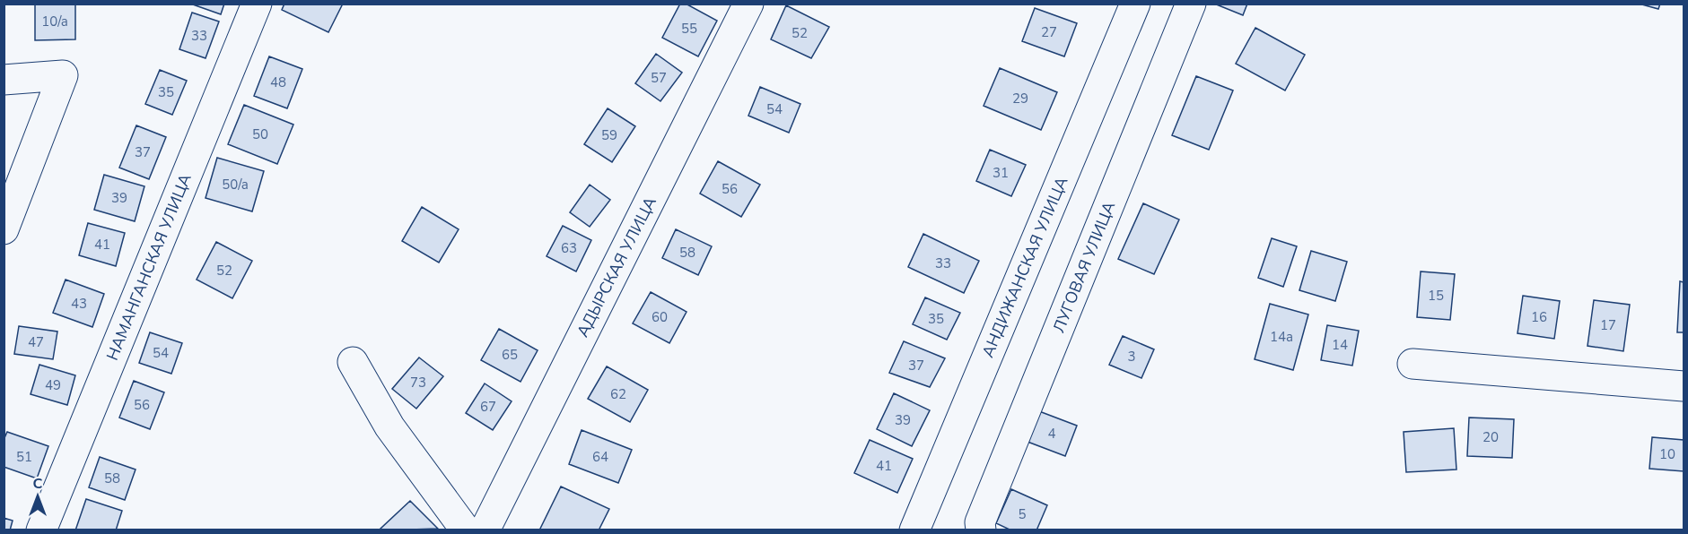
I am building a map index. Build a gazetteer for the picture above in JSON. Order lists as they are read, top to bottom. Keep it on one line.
{"streets":{"street":["НАМАНГАНСКАЯ УЛИЦА","АДЫРСКАЯ УЛИЦА","АНДИЖАНСКАЯ УЛИЦА","ЛУГОВАЯ УЛИЦА"]},"house_numbers":["10/а","55","27","52","33","57","48","35","29","54","50","59","37","31","50/а","56","39","41","63","58","33","52","15","43","60","16","35","17","14a","47","14","54","65","3","37","73","49","62","56","67","39","4","20","10","51","64","41","58","5"],"north":"top"}
